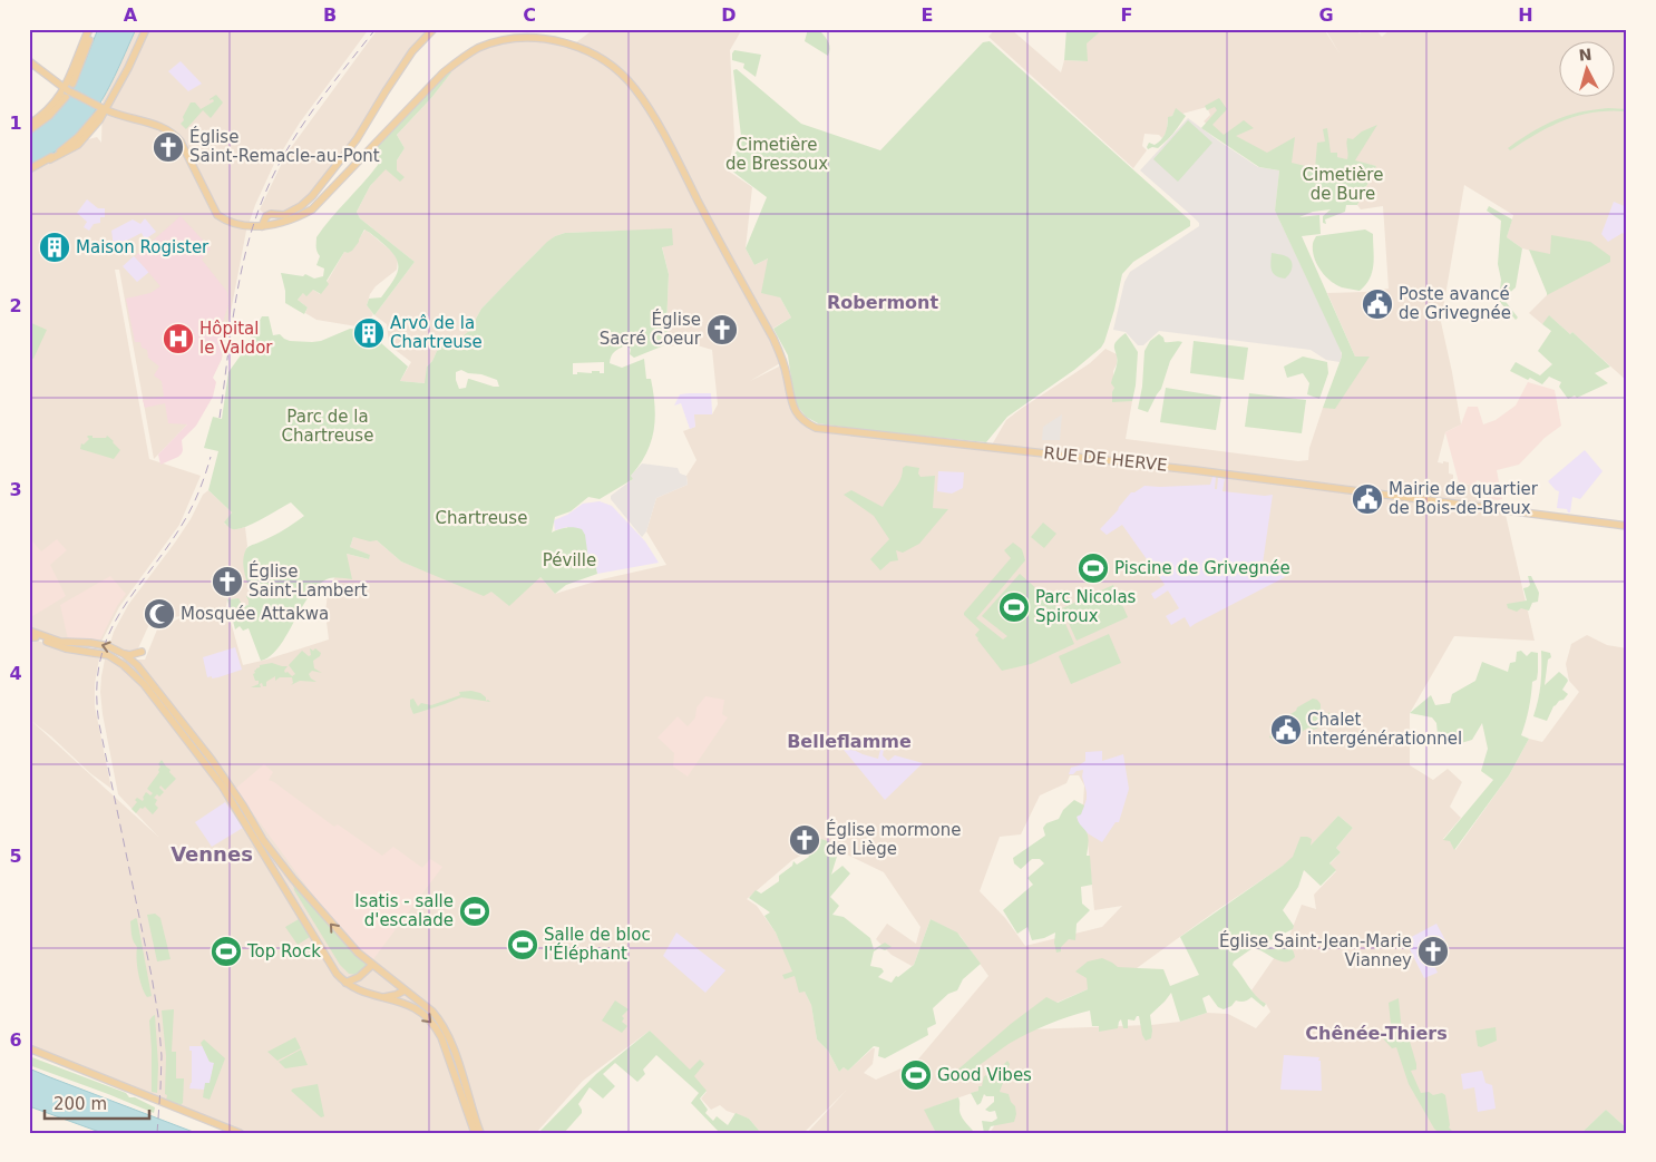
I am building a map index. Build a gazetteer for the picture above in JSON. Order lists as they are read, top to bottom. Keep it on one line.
{"streets":{"main road":["RUE DE HERVE"]},"districts":["Robermont","Belleflamme","Vennes","Chênée-Thiers"],"parks":["Cimetière de Bressoux","Cimetière de Bure","Parc de la Chartreuse","Chartreuse","Péville"],"places":{"church":["Église Saint-Remacle-au-Pont","Église Sacré Coeur","Église Saint-Lambert","Église mormone de Liège","Église Saint-Jean-Marie Vianney"],"building":["Maison Rogister","Arvô de la Chartreuse"],"public building":["Poste avancé de Grivegnée","Mairie de quartier de Bois-de-Breux","Chalet intergénérationnel"],"hospital":["Hôpital le Valdor"],"sports":["Piscine de Grivegnée","Parc Nicolas Spiroux","Isatis - salle d'escalade","Salle de bloc l'Éléphant","Top Rock","Good Vibes"],"mosque":["Mosquée Attakwa"]},"scale_bar":"200 m","north":"top","grid":{"columns":["A","B","C","D","E","F","G","H"],"rows":["1","2","3","4","5","6"]}}
